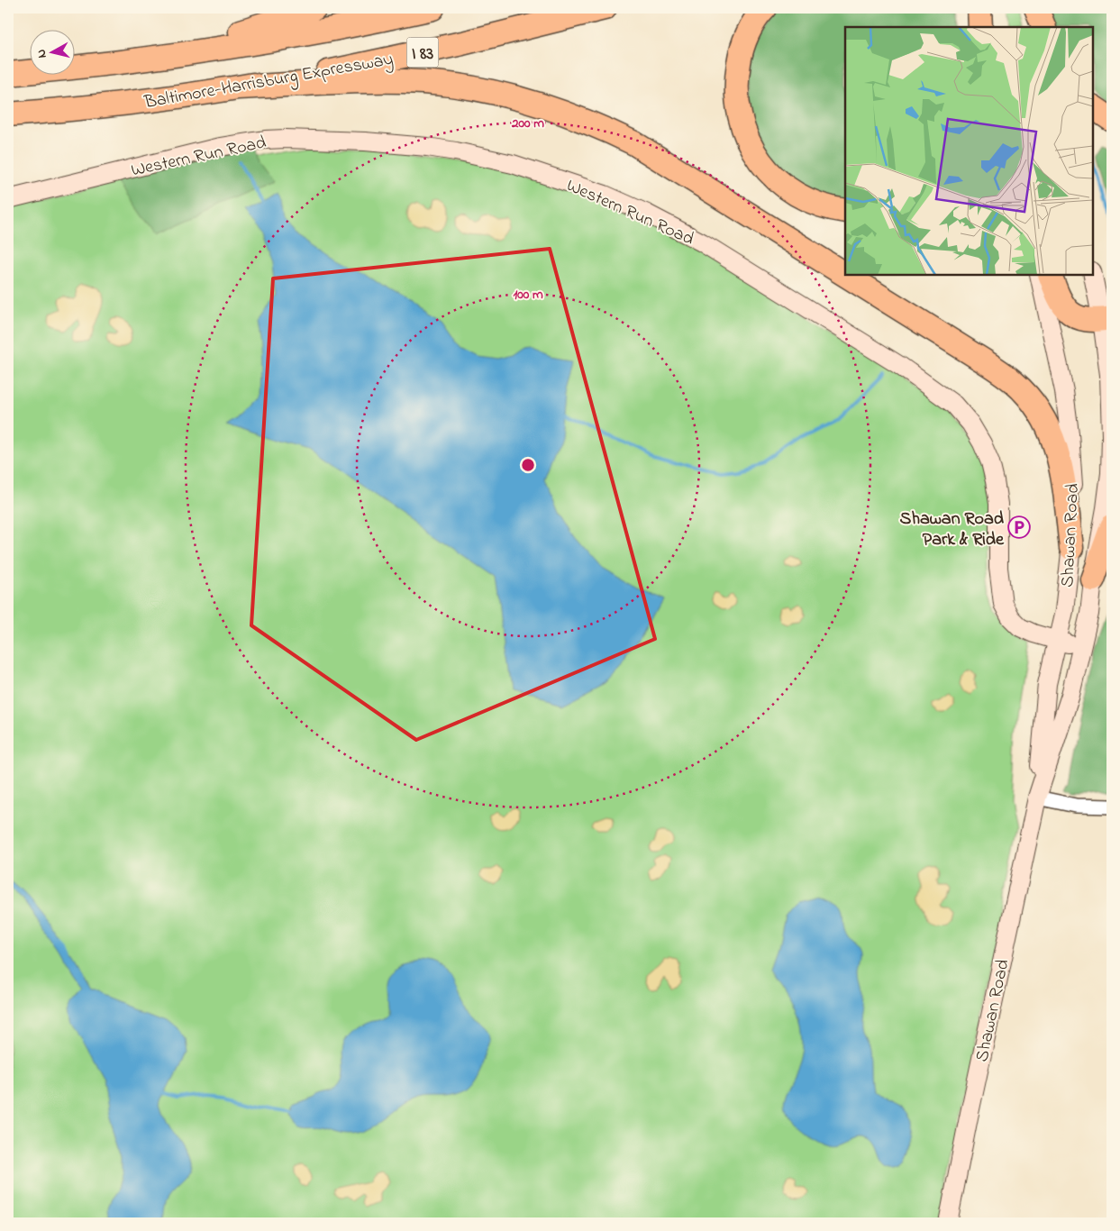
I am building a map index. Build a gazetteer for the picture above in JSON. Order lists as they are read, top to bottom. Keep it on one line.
{"streets":{"highway":["I 83","Baltimore-Harrisburg Expressway"],"main road":["Western Run Road","Shawan Road"]},"crossings":[["Western Run Road","Shawan Road"]],"places":{"parking":["Shawan Road Park & Ride"]},"north":"left","rings":["200 m","100 m"]}
